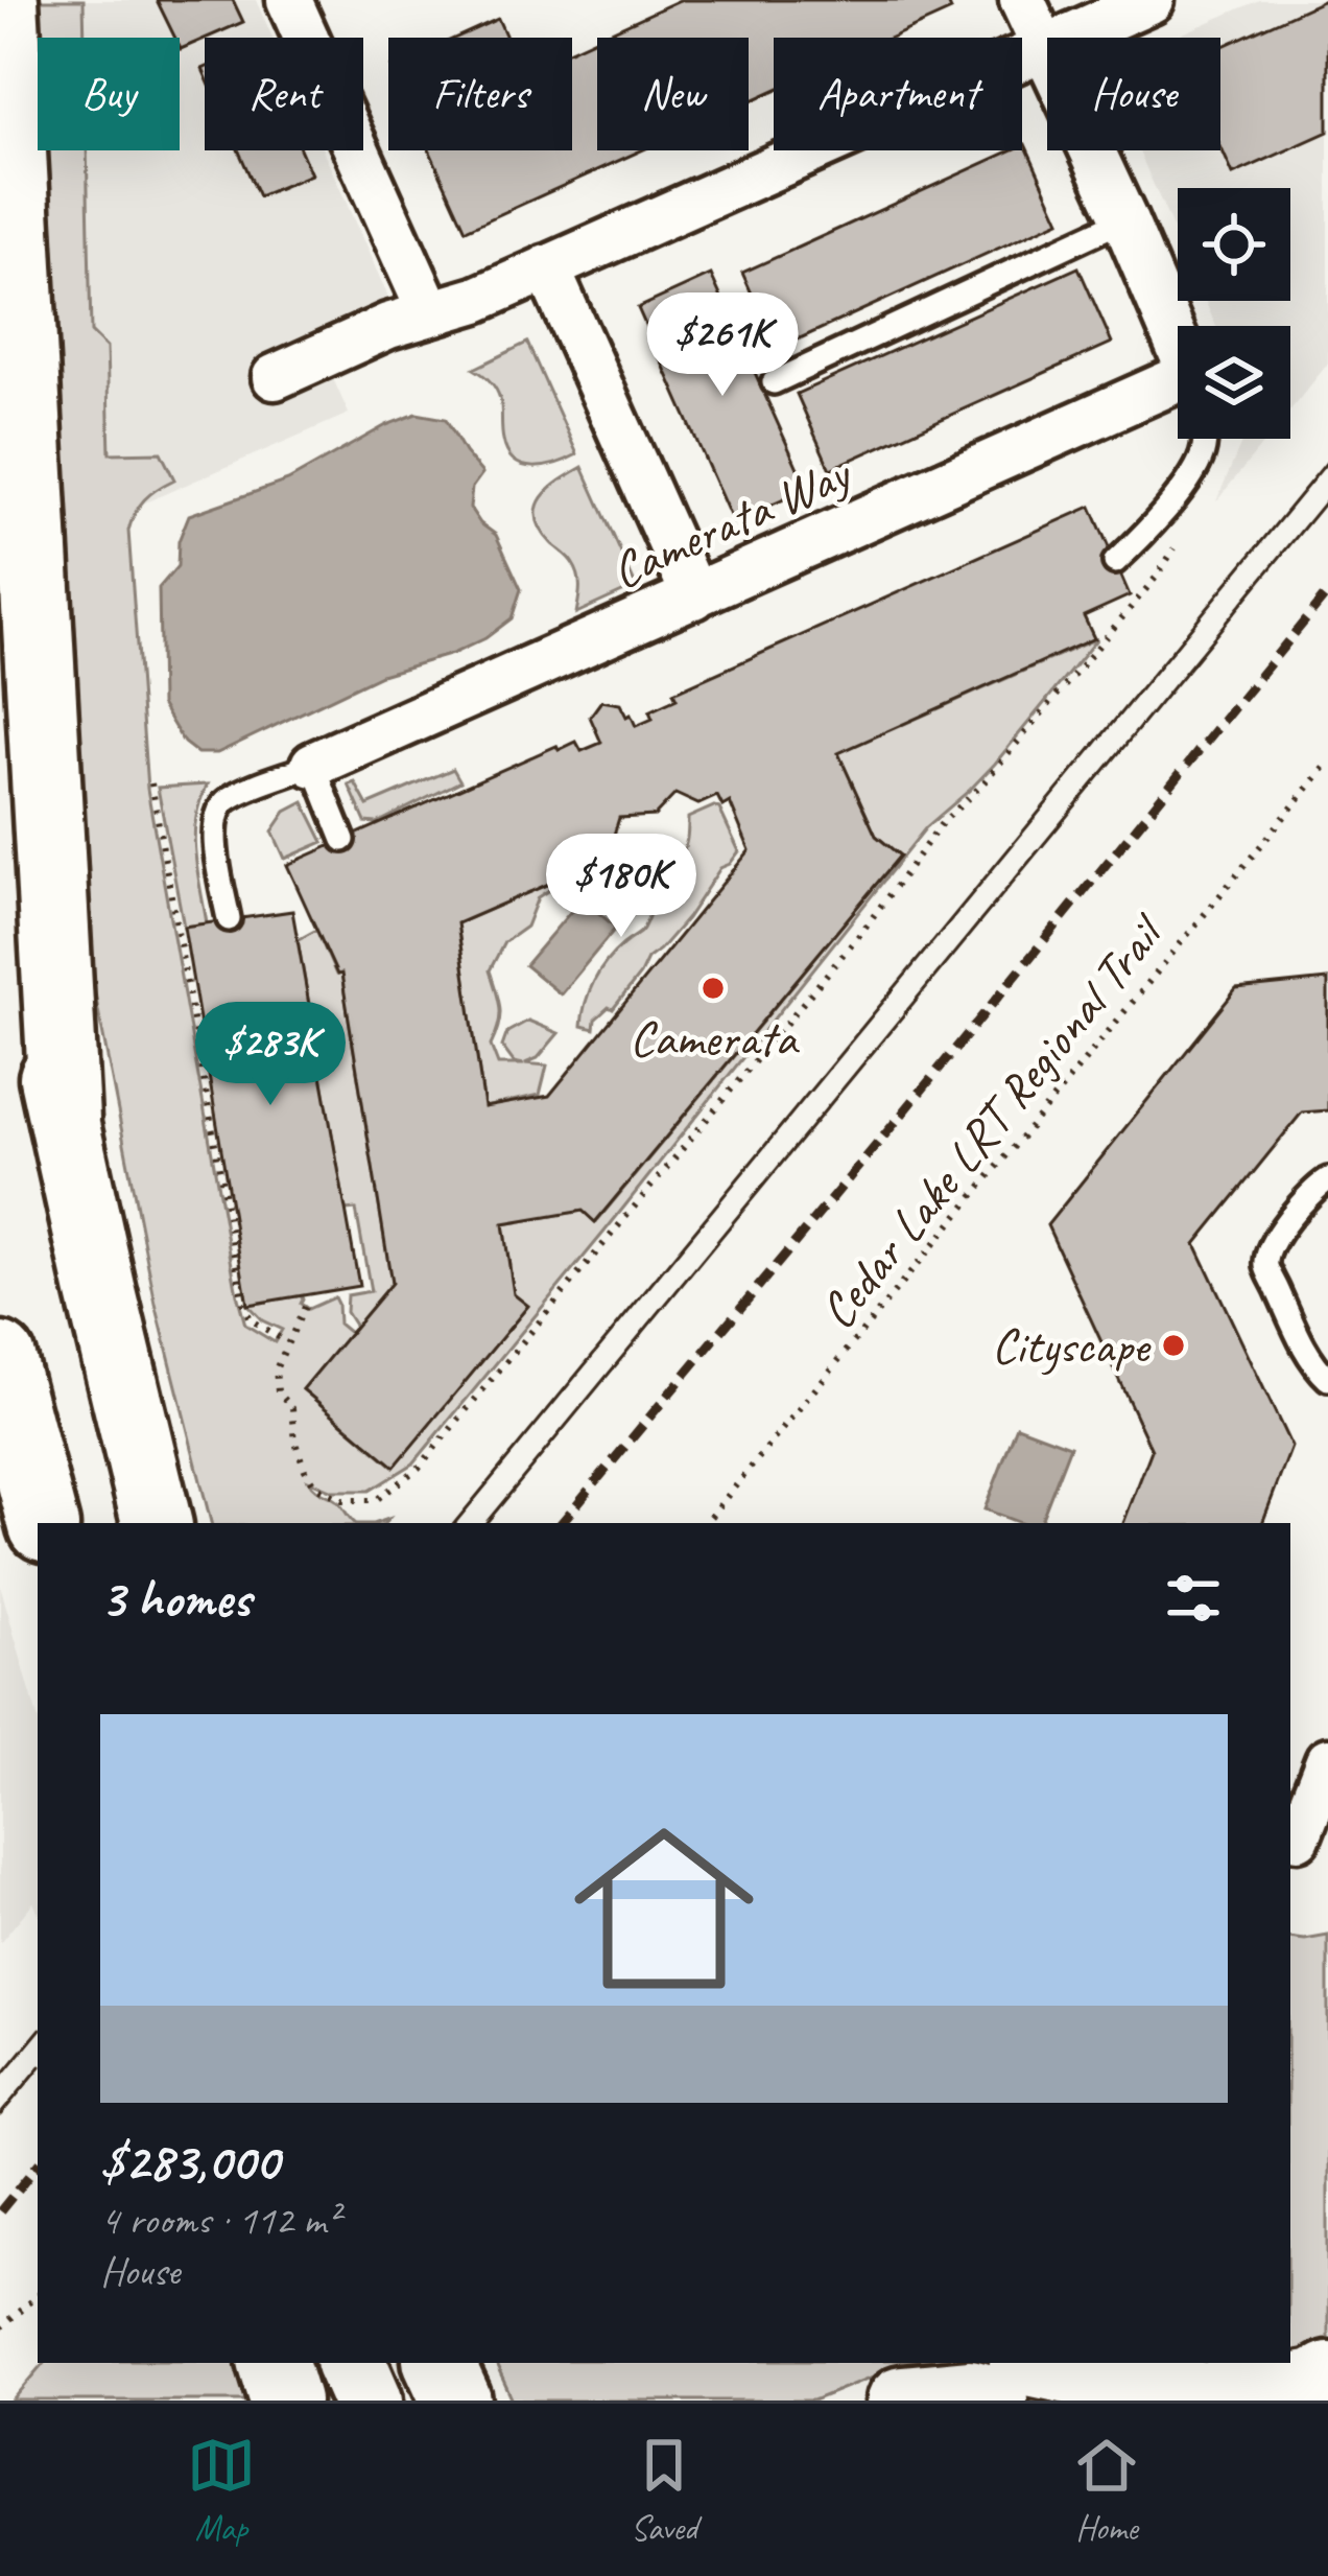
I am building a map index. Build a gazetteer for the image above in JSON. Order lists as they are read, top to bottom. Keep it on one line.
{"streets":{"street":["Camerata Way"],"path":["Cedar Lake LRT Regional Trail"]},"places":["Camerata","Cityscape"],"page":{"chip":["Buy","Rent","Filters","New","Apartment","House"],"price":["$261K","$180K","$283K"],"heading":"3 homes","list":[{"name":"$283,000","note":"4 rooms · 112 m² · House"}],"tabs":["Map","Saved","Home"]}}
